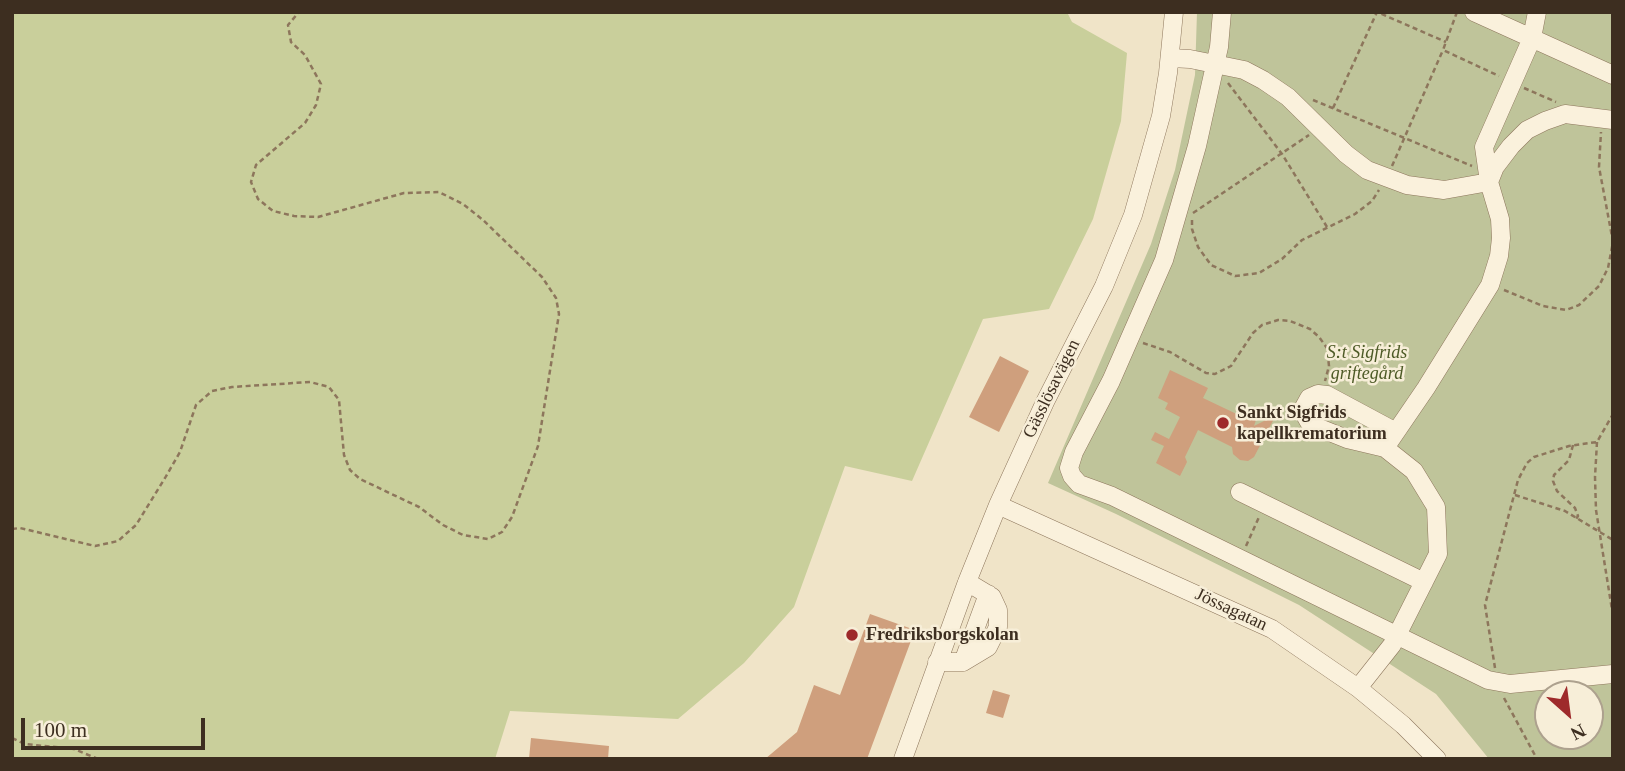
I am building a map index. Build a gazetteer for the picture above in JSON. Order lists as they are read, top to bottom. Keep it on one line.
{"streets":{"street":["Gässlösavägen","Jössagatan"]},"crossings":[["Gässlösavägen","Jössagatan"]],"parks":["S:t Sigfrids griftegård"],"places":["Sankt Sigfrids kapellkrematorium","Fredriksborgskolan"],"scale_bar":"100 m","north":"bottom right"}
